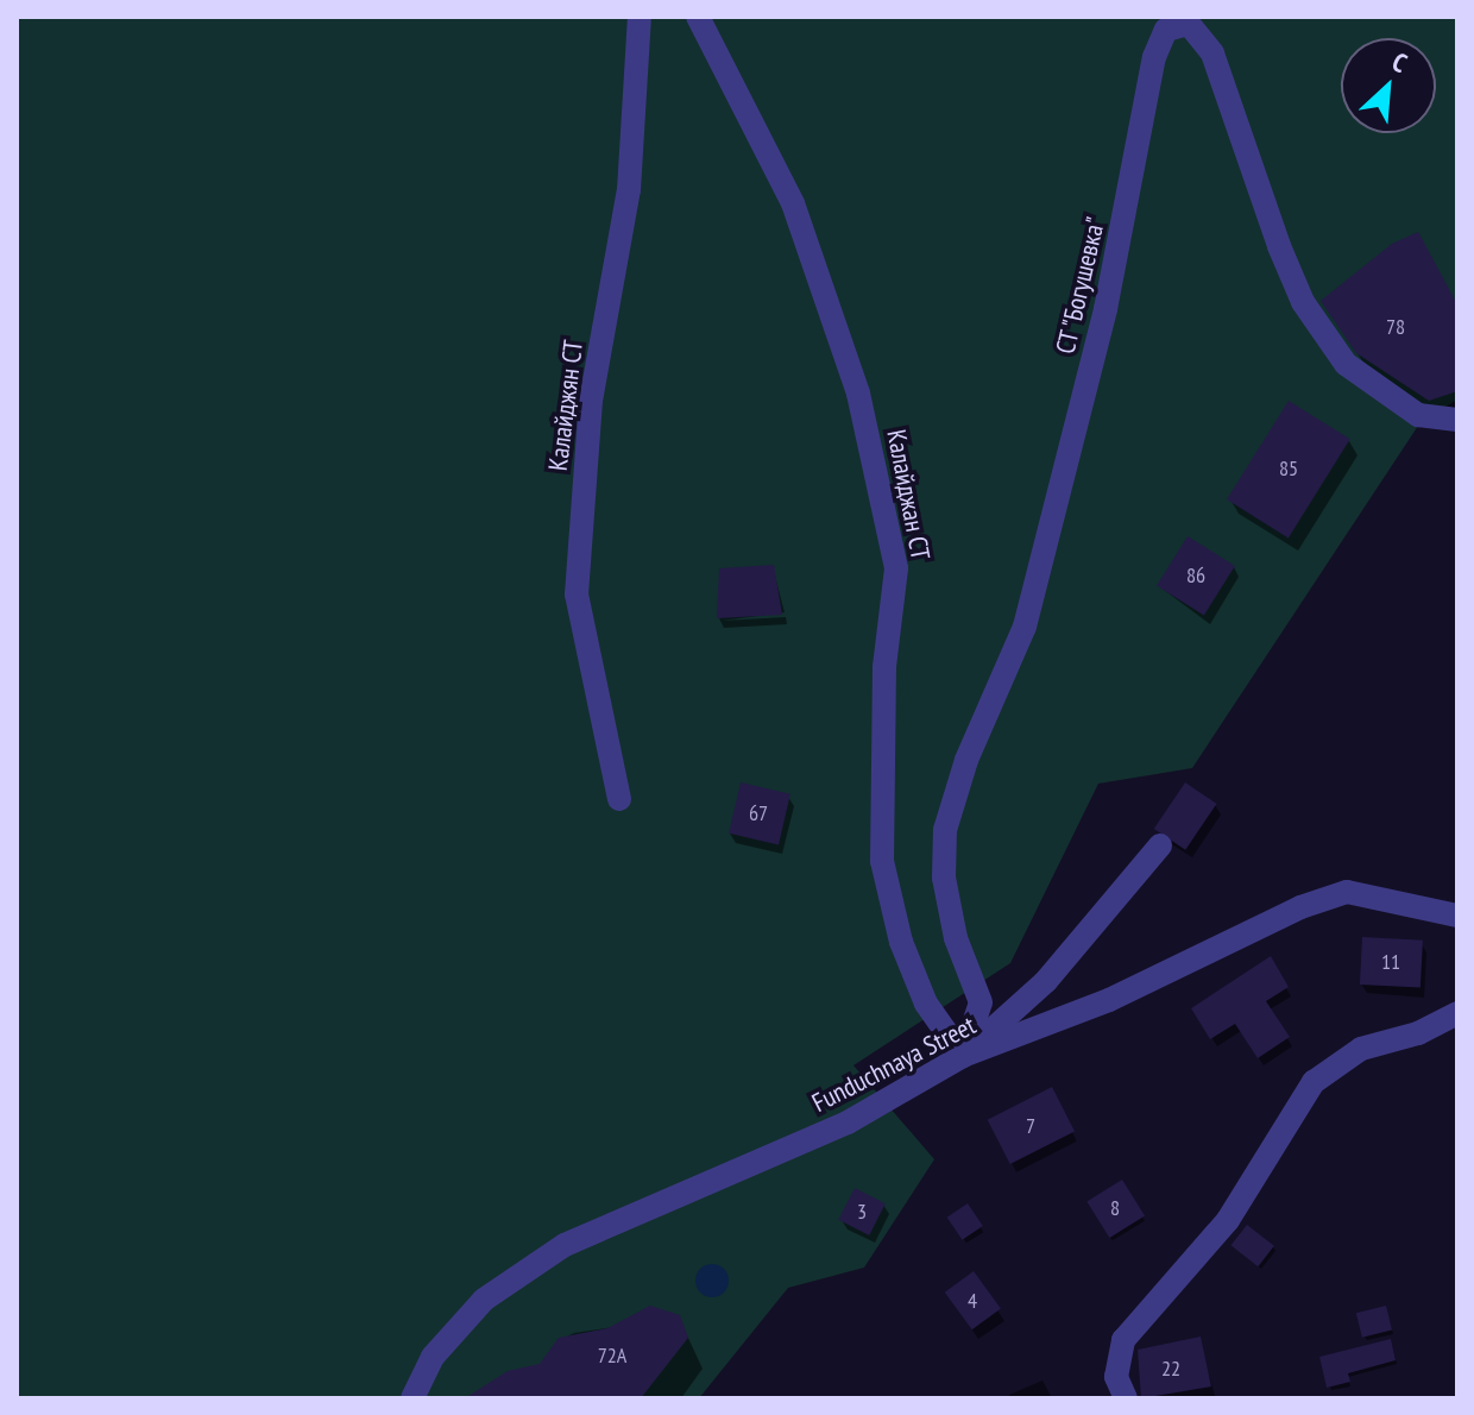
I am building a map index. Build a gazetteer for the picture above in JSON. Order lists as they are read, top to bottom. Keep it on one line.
{"streets":{"street":["СТ \"Богушевка\"","Калайджян СТ","Калайджан СТ","Funduchnaya Street"]},"crossings":[["СТ \"Богушевка\"","Калайджан СТ"],["СТ \"Богушевка\"","Funduchnaya Street"],["Калайджан СТ","Funduchnaya Street"]],"house_numbers":["78","85","86","67","11","7","8","3","4","72А","22"],"north":"top right"}
